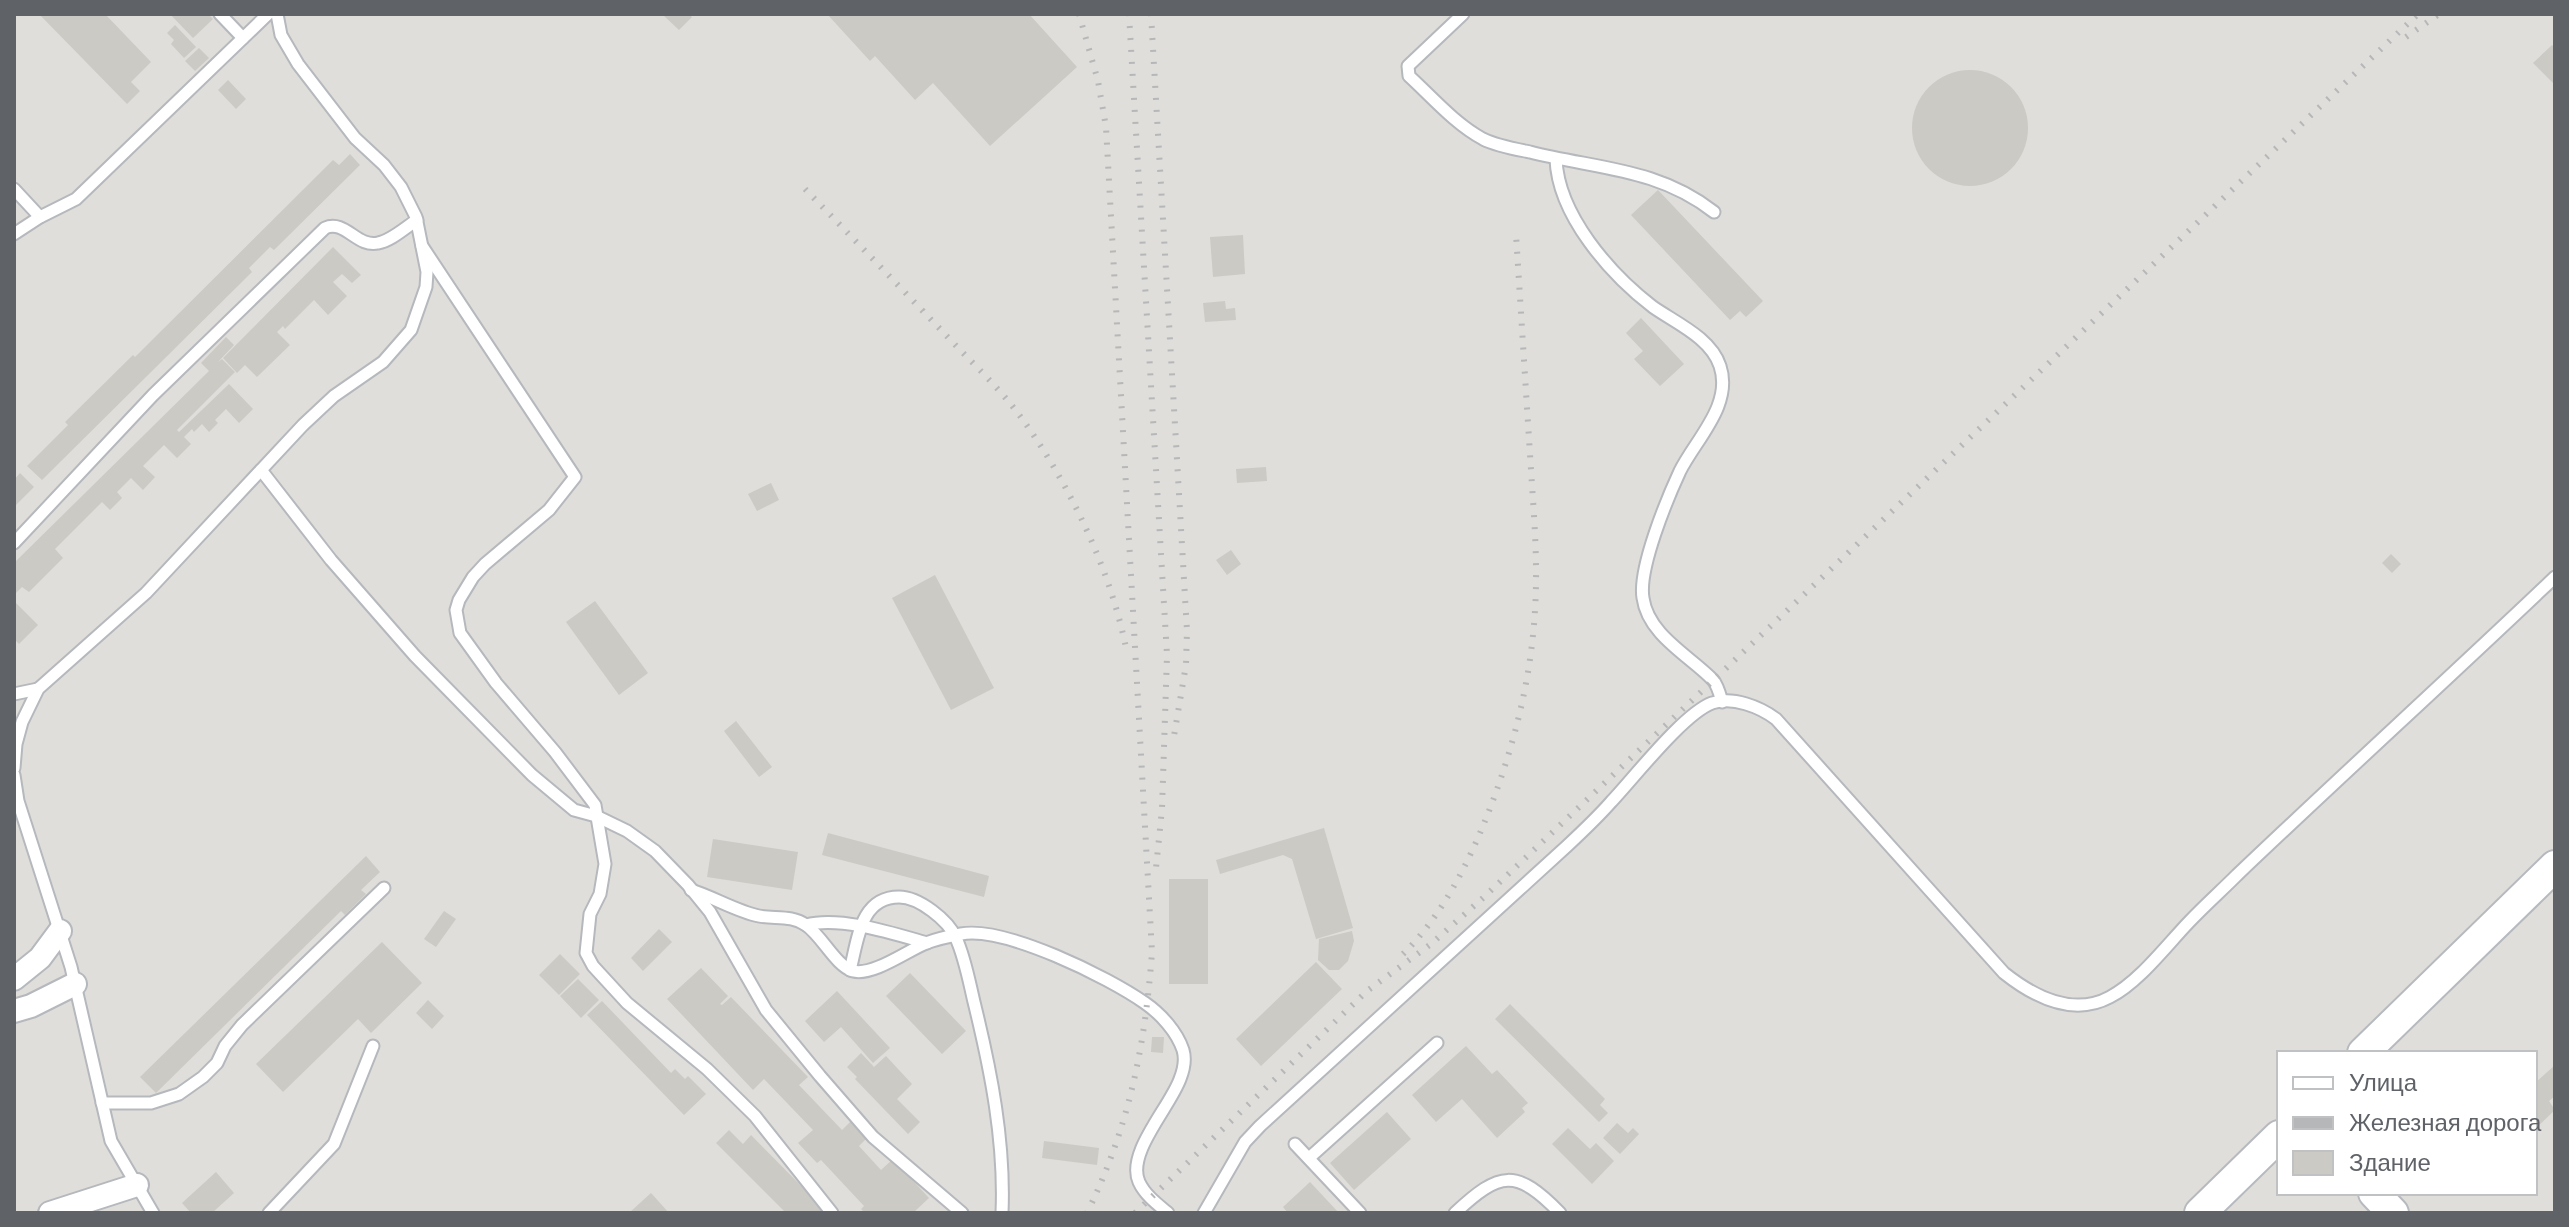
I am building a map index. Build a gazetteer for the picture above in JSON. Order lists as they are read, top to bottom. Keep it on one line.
{"legend":["Улица","Железная дорога","Здание"]}
